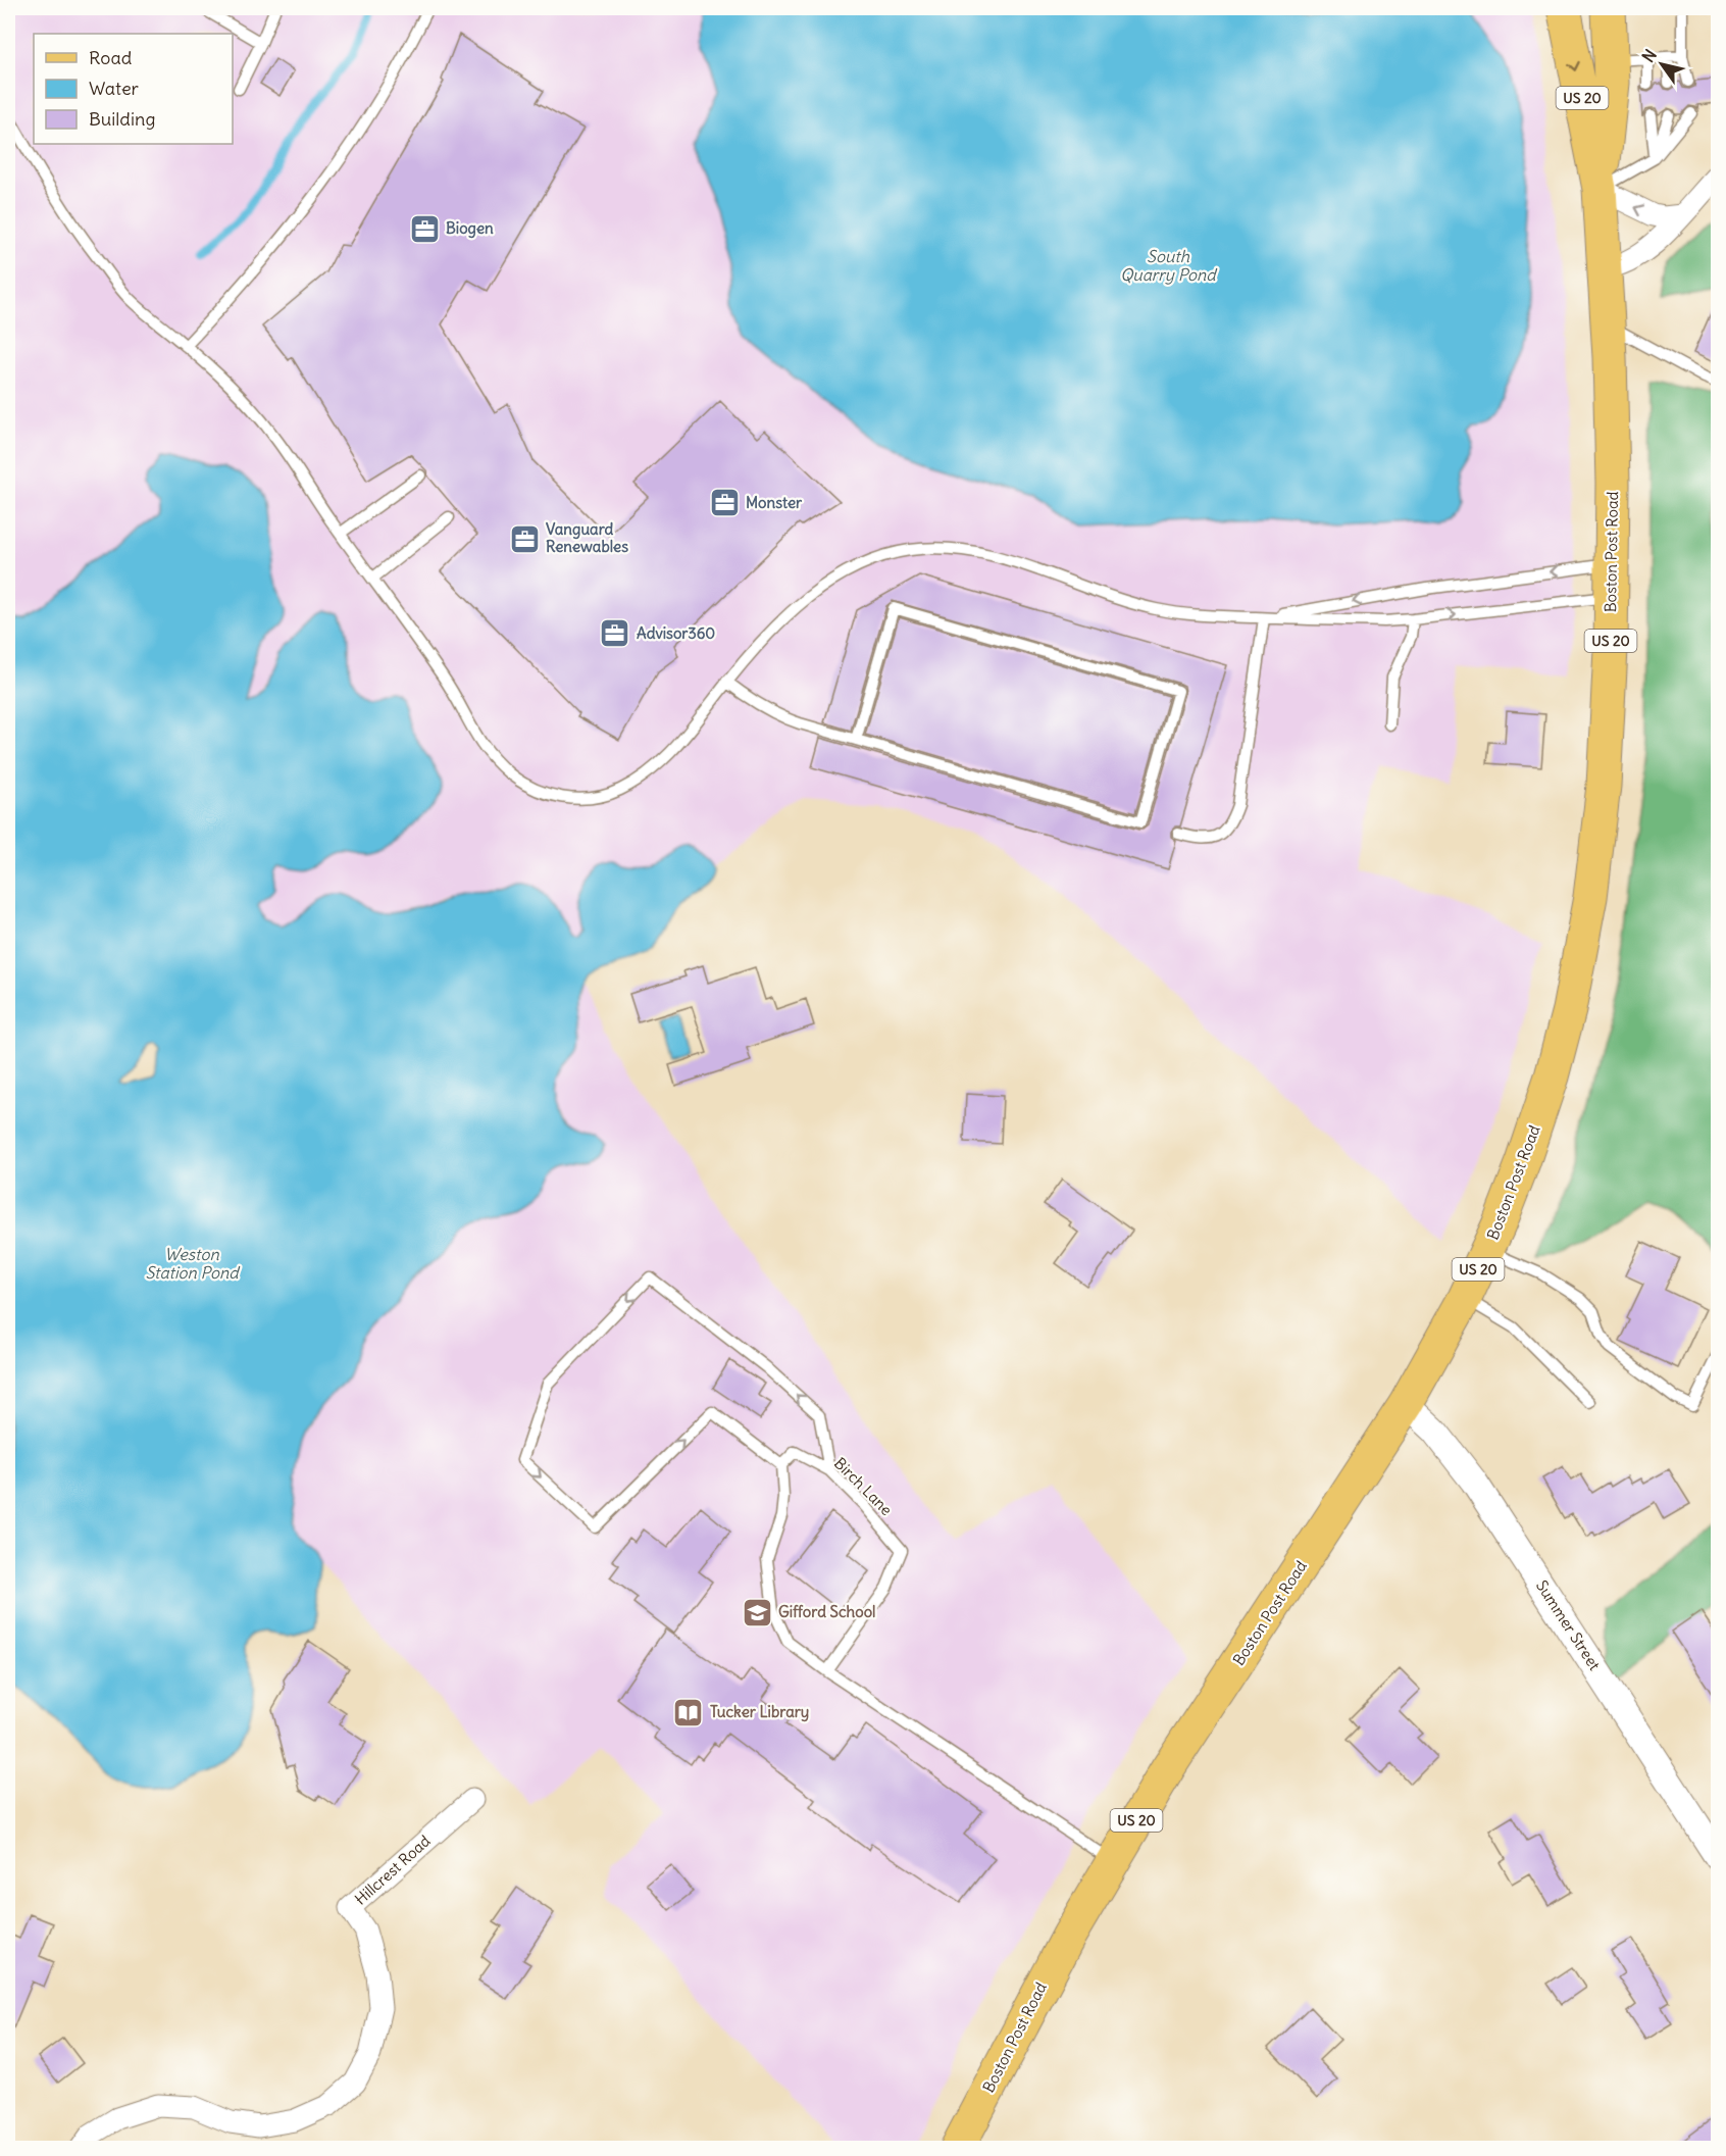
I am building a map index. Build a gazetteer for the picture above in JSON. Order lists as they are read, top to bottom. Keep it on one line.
{"streets":{"main road":["US 20","Boston Post Road"],"street":["Summer Street","Hillcrest Road"],"lane":["Birch Lane"]},"crossings":[["Boston Post Road","Summer Street"]],"water":["South Quarry Pond","Weston Station Pond"],"places":{"office":["Biogen","Monster","Vanguard Renewables","Advisor360"],"school or university":["Gifford School"],"library":["Tucker Library"]},"legend":["Road","Water","Building"],"north":"top left"}
